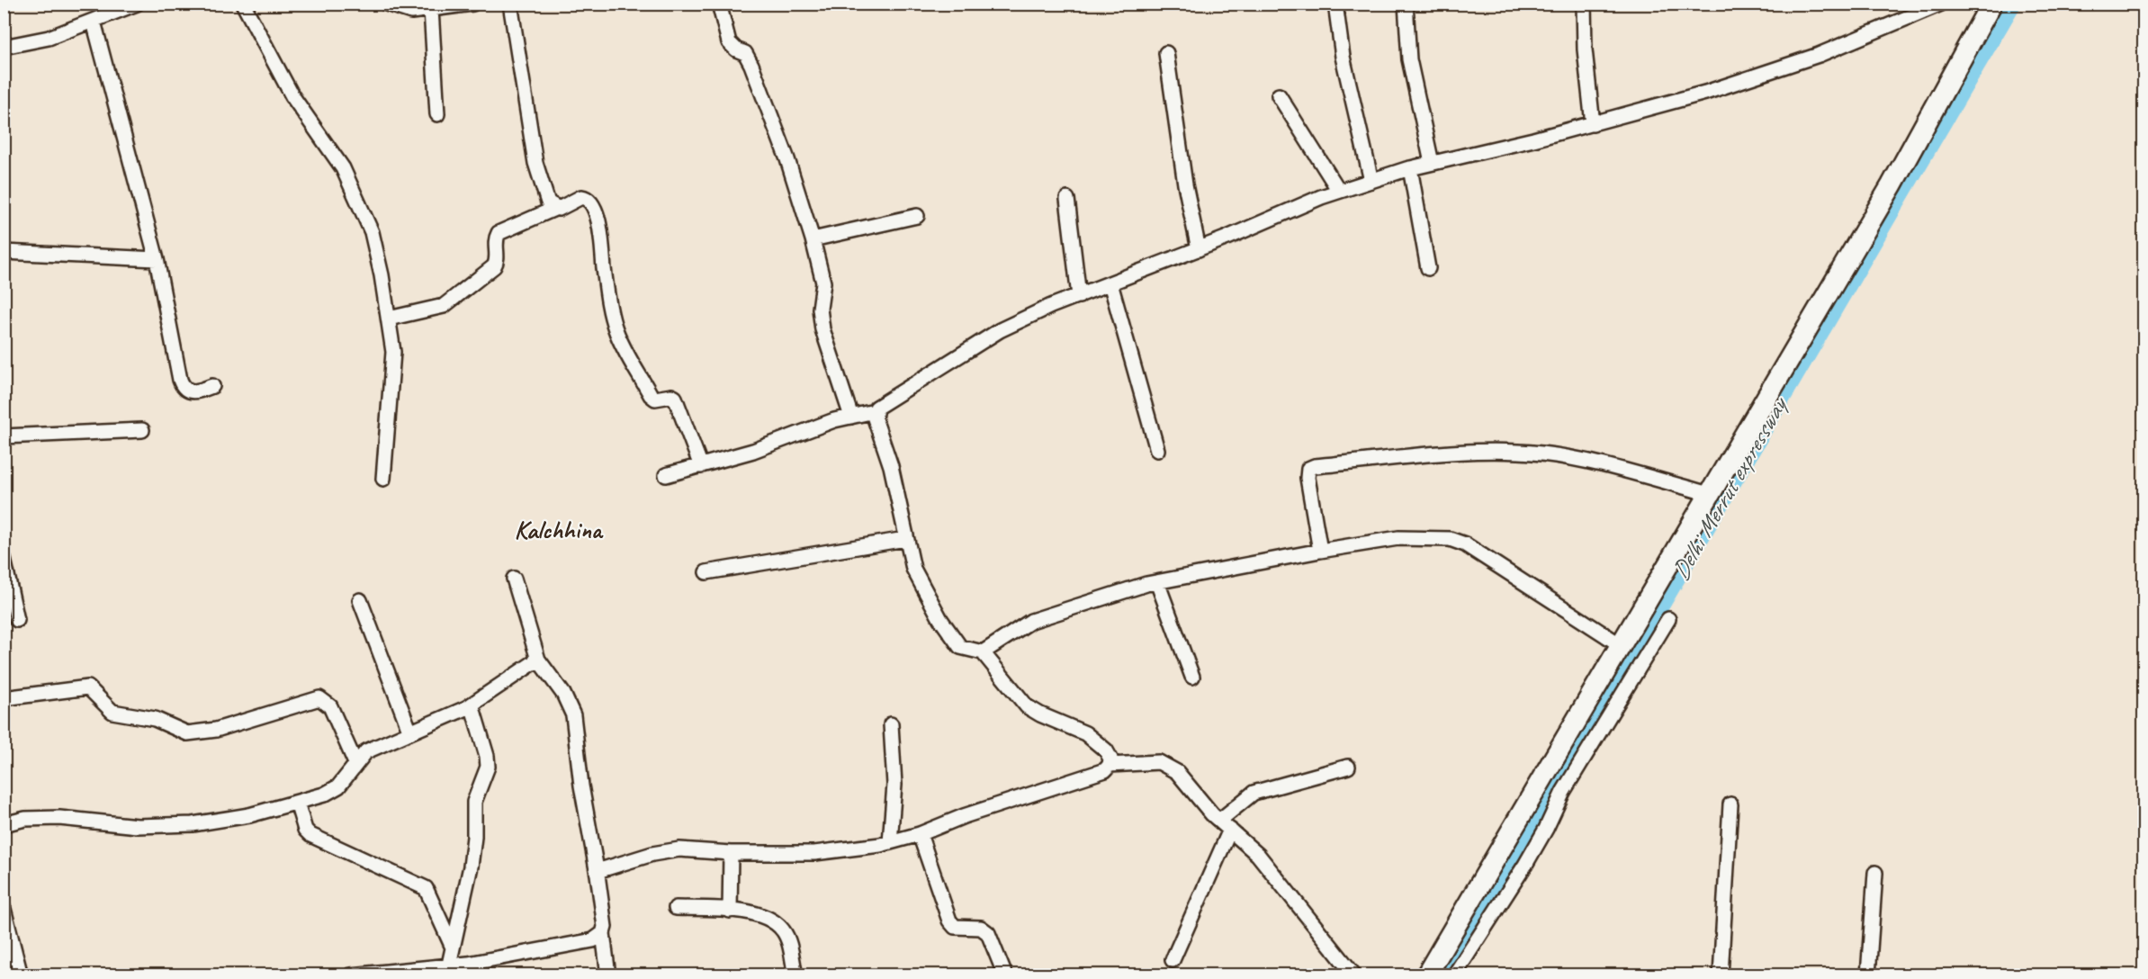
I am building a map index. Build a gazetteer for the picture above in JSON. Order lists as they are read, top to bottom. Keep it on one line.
{"districts":["Kalchhina"],"water":["Delhi Merrut expressway"]}
